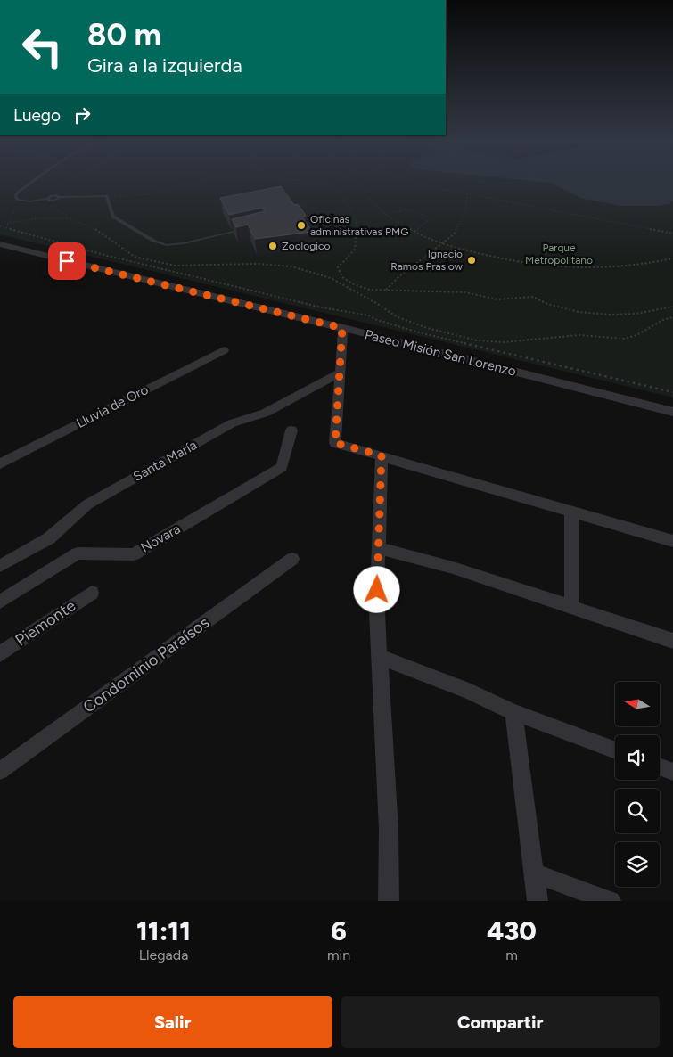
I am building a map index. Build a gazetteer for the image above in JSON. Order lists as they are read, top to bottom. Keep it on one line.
{"streets":{"street":["Paseo Misión San Lorenzo","Lluvia de Oro","Santa María","Novara","Piemonte","Condominio Paraísos"]},"parks":["Parque Metropolitano"],"places":["Oficinas administrativas PMG","Zoologico","Ignacio Ramos Praslow"],"north":"left","page":{"turn":["80 m","Gira a la izquierda"],"then":"Luego","eta":["11:11","Llegada","6","min","430","m"],"buttons":["Salir","Compartir"]}}
